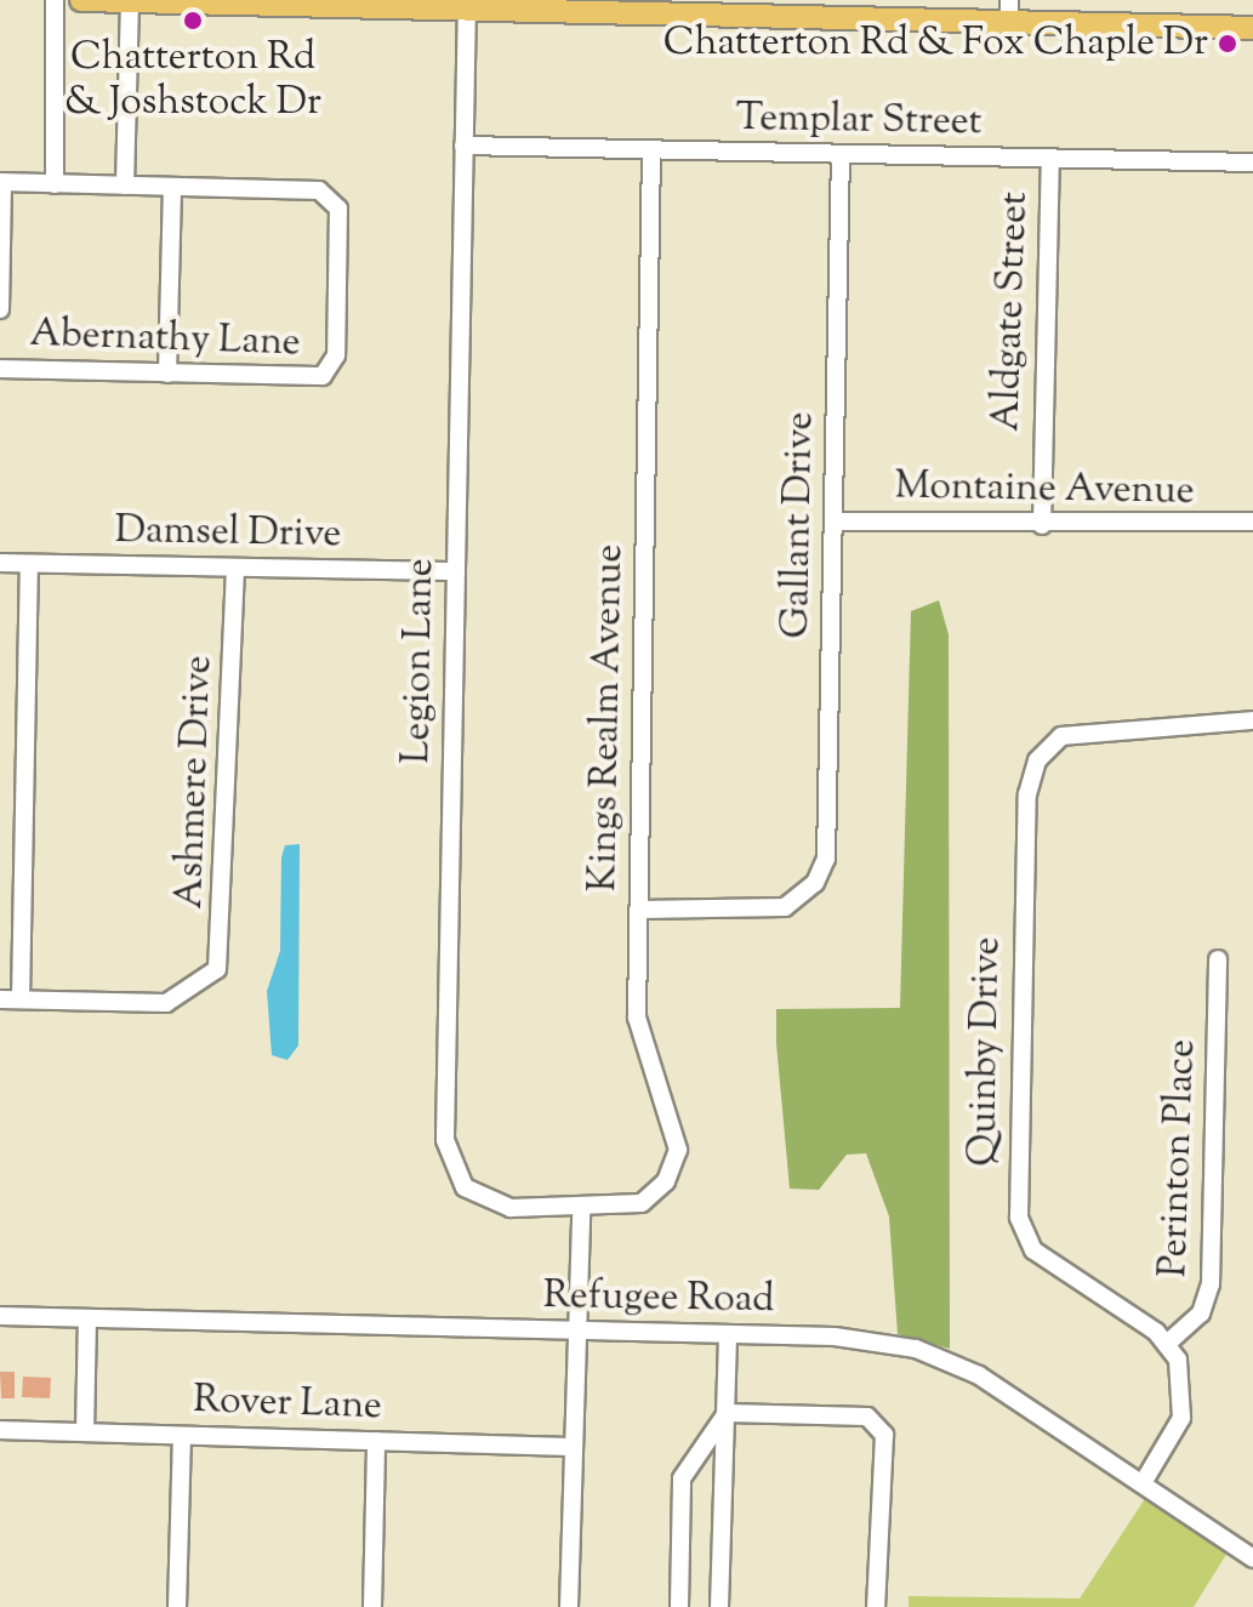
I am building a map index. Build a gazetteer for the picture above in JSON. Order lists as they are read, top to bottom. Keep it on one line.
{"streets":{"street":["Templar Street","Aldgate Street","Abernathy Lane","Montaine Avenue","Gallant Drive","Damsel Drive","Legion Lane","Kings Realm Avenue","Ashmere Drive","Quinby Drive","Perinton Place","Refugee Road","Rover Lane"]},"crossings":[["Templar Street","Aldgate Street"],["Templar Street","Gallant Drive"],["Templar Street","Legion Lane"],["Templar Street","Kings Realm Avenue"],["Aldgate Street","Montaine Avenue"],["Montaine Avenue","Gallant Drive"],["Gallant Drive","Kings Realm Avenue"],["Damsel Drive","Legion Lane"],["Damsel Drive","Ashmere Drive"],["Legion Lane","Kings Realm Avenue"],["Quinby Drive","Perinton Place"]],"places":["Chatterton Rd & Joshstock Dr","Chatterton Rd & Fox Chaple Dr"]}
